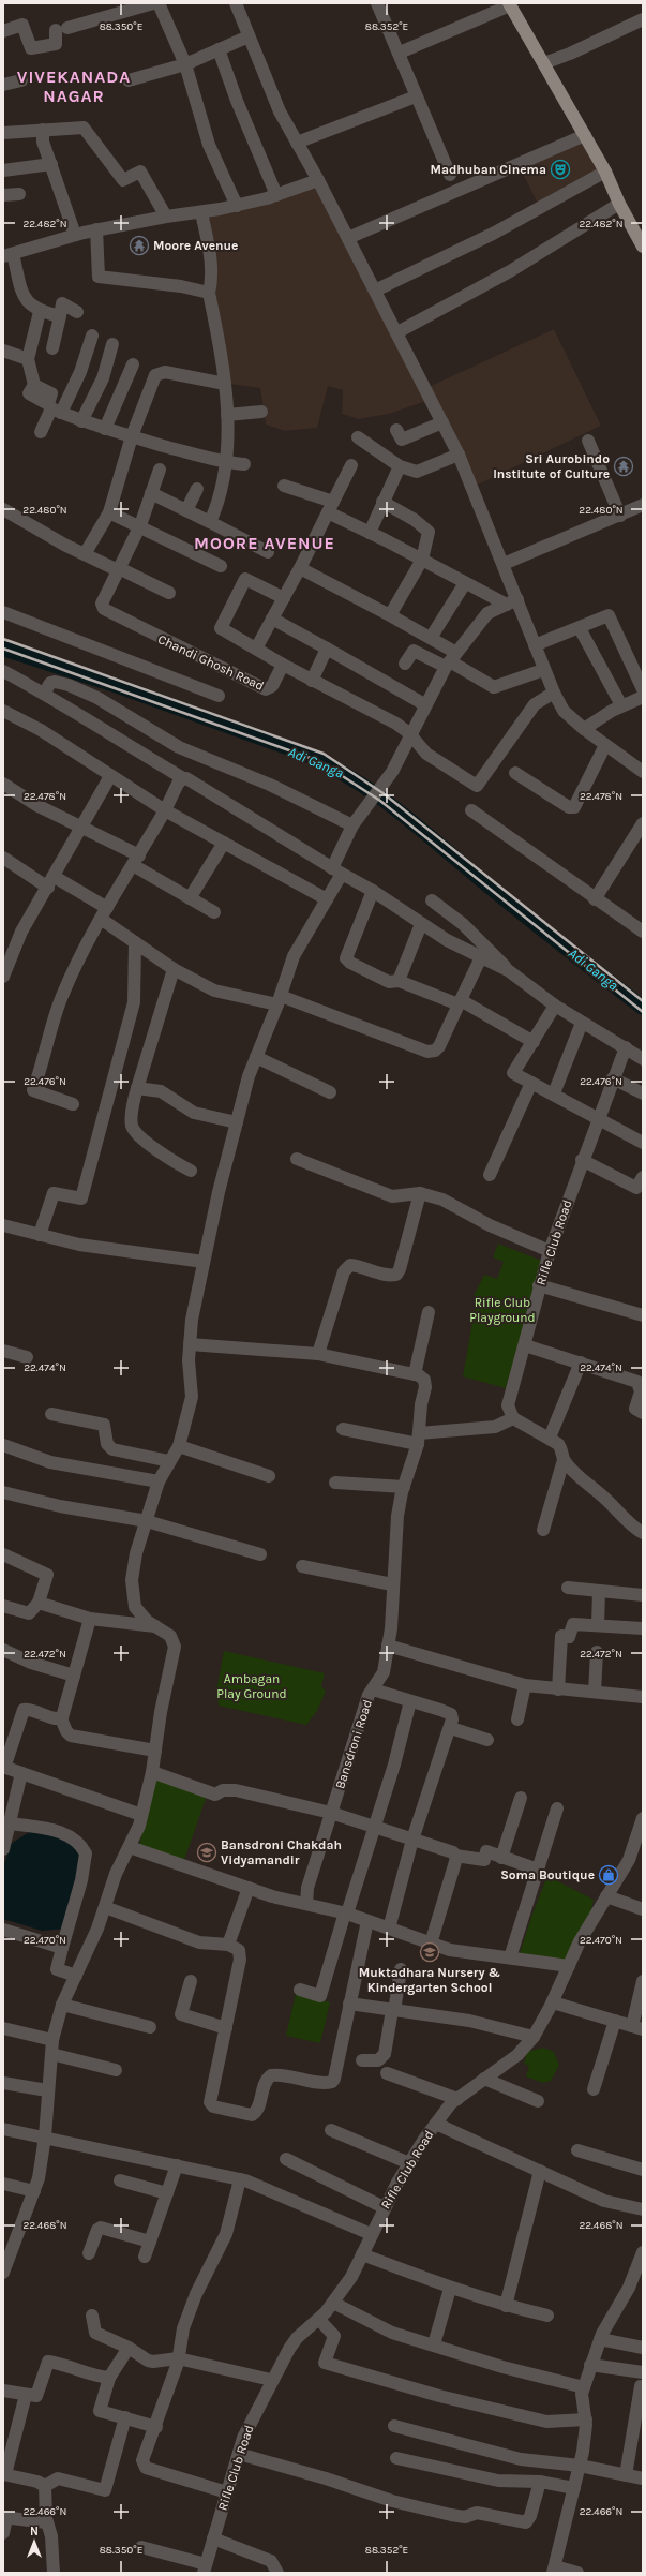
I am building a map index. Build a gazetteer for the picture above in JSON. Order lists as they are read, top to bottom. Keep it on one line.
{"streets":{"street":["Chandi Ghosh Road","Rifle Club Road","Bansdroni Road"]},"districts":["VIVEKANADA NAGAR","MOORE AVENUE"],"water":["Adi Ganga"],"parks":["Rifle Club Playground","Ambagan Play Ground"],"places":{"theatre":["Madhuban Cinema"],"temple":["Moore Avenue","Sri Aurobindo Institute of Culture"],"school or university":["Bansdroni Chakdah Vidyamandir","Muktadhara Nursery & Kindergarten School"],"shop":["Soma Boutique"]},"north":"top","coordinates":["88.350°E","88.352°E","22.482°N","22.480°N","22.478°N","22.476°N","22.474°N","22.472°N","22.470°N","22.468°N","22.466°N"]}
